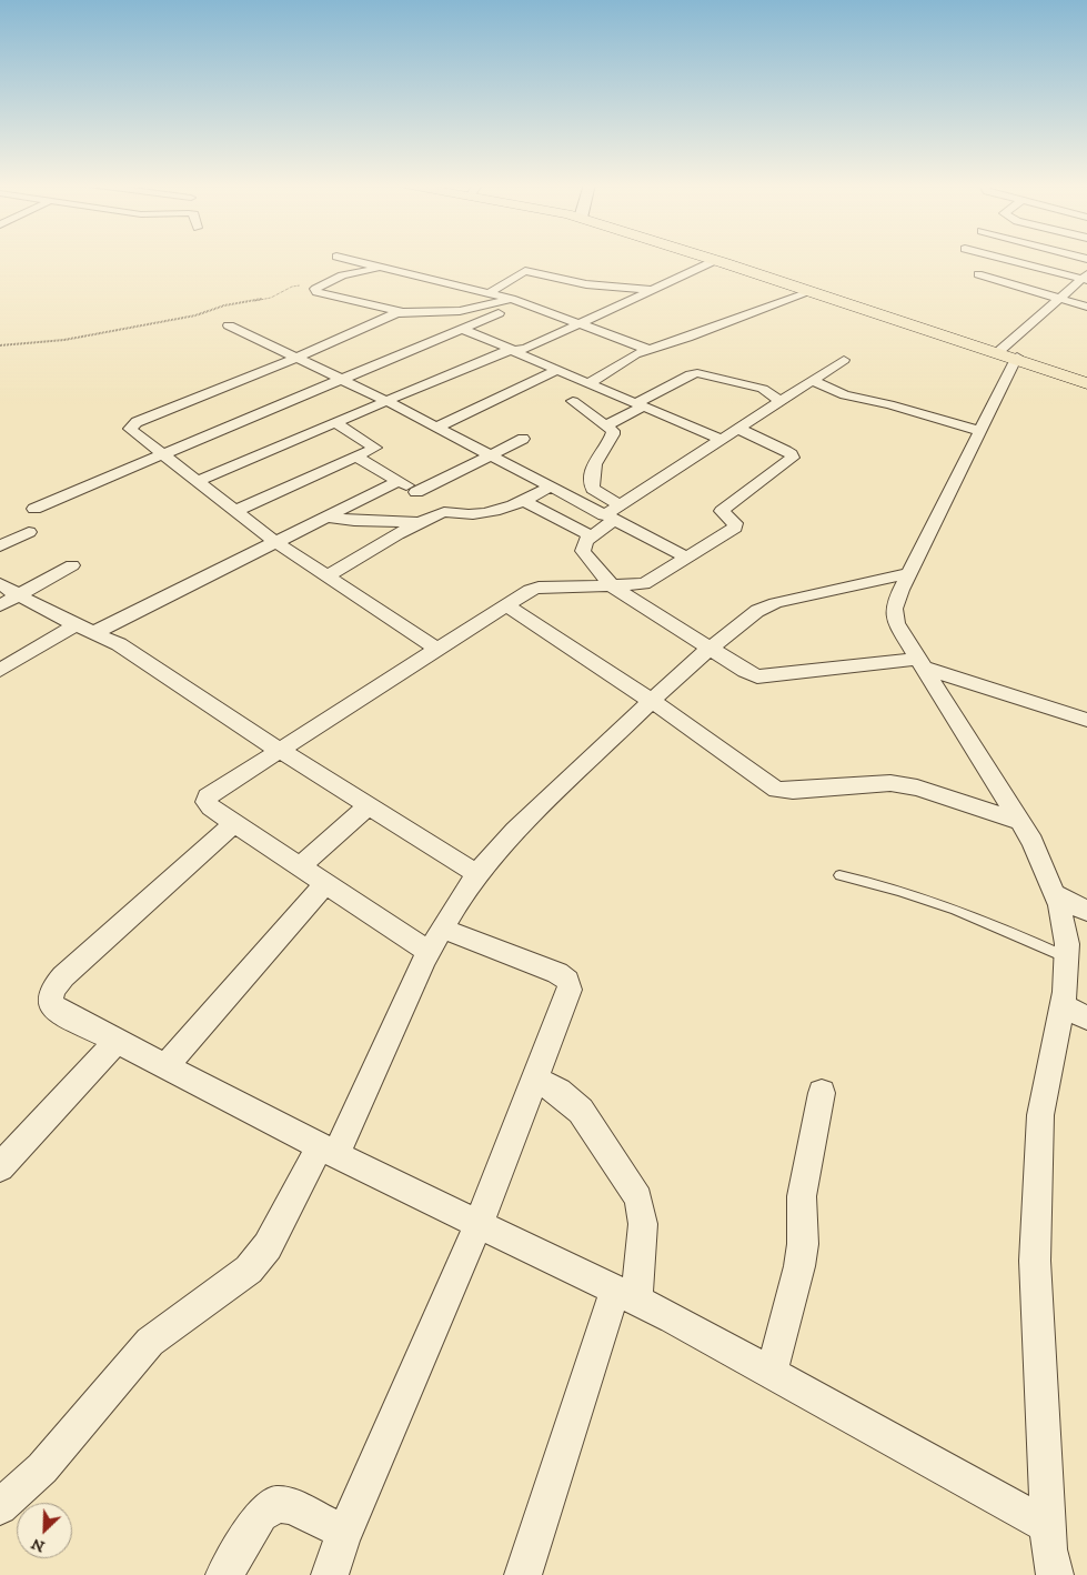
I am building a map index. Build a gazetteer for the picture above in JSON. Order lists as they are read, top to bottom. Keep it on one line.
{"north":"bottom left"}
